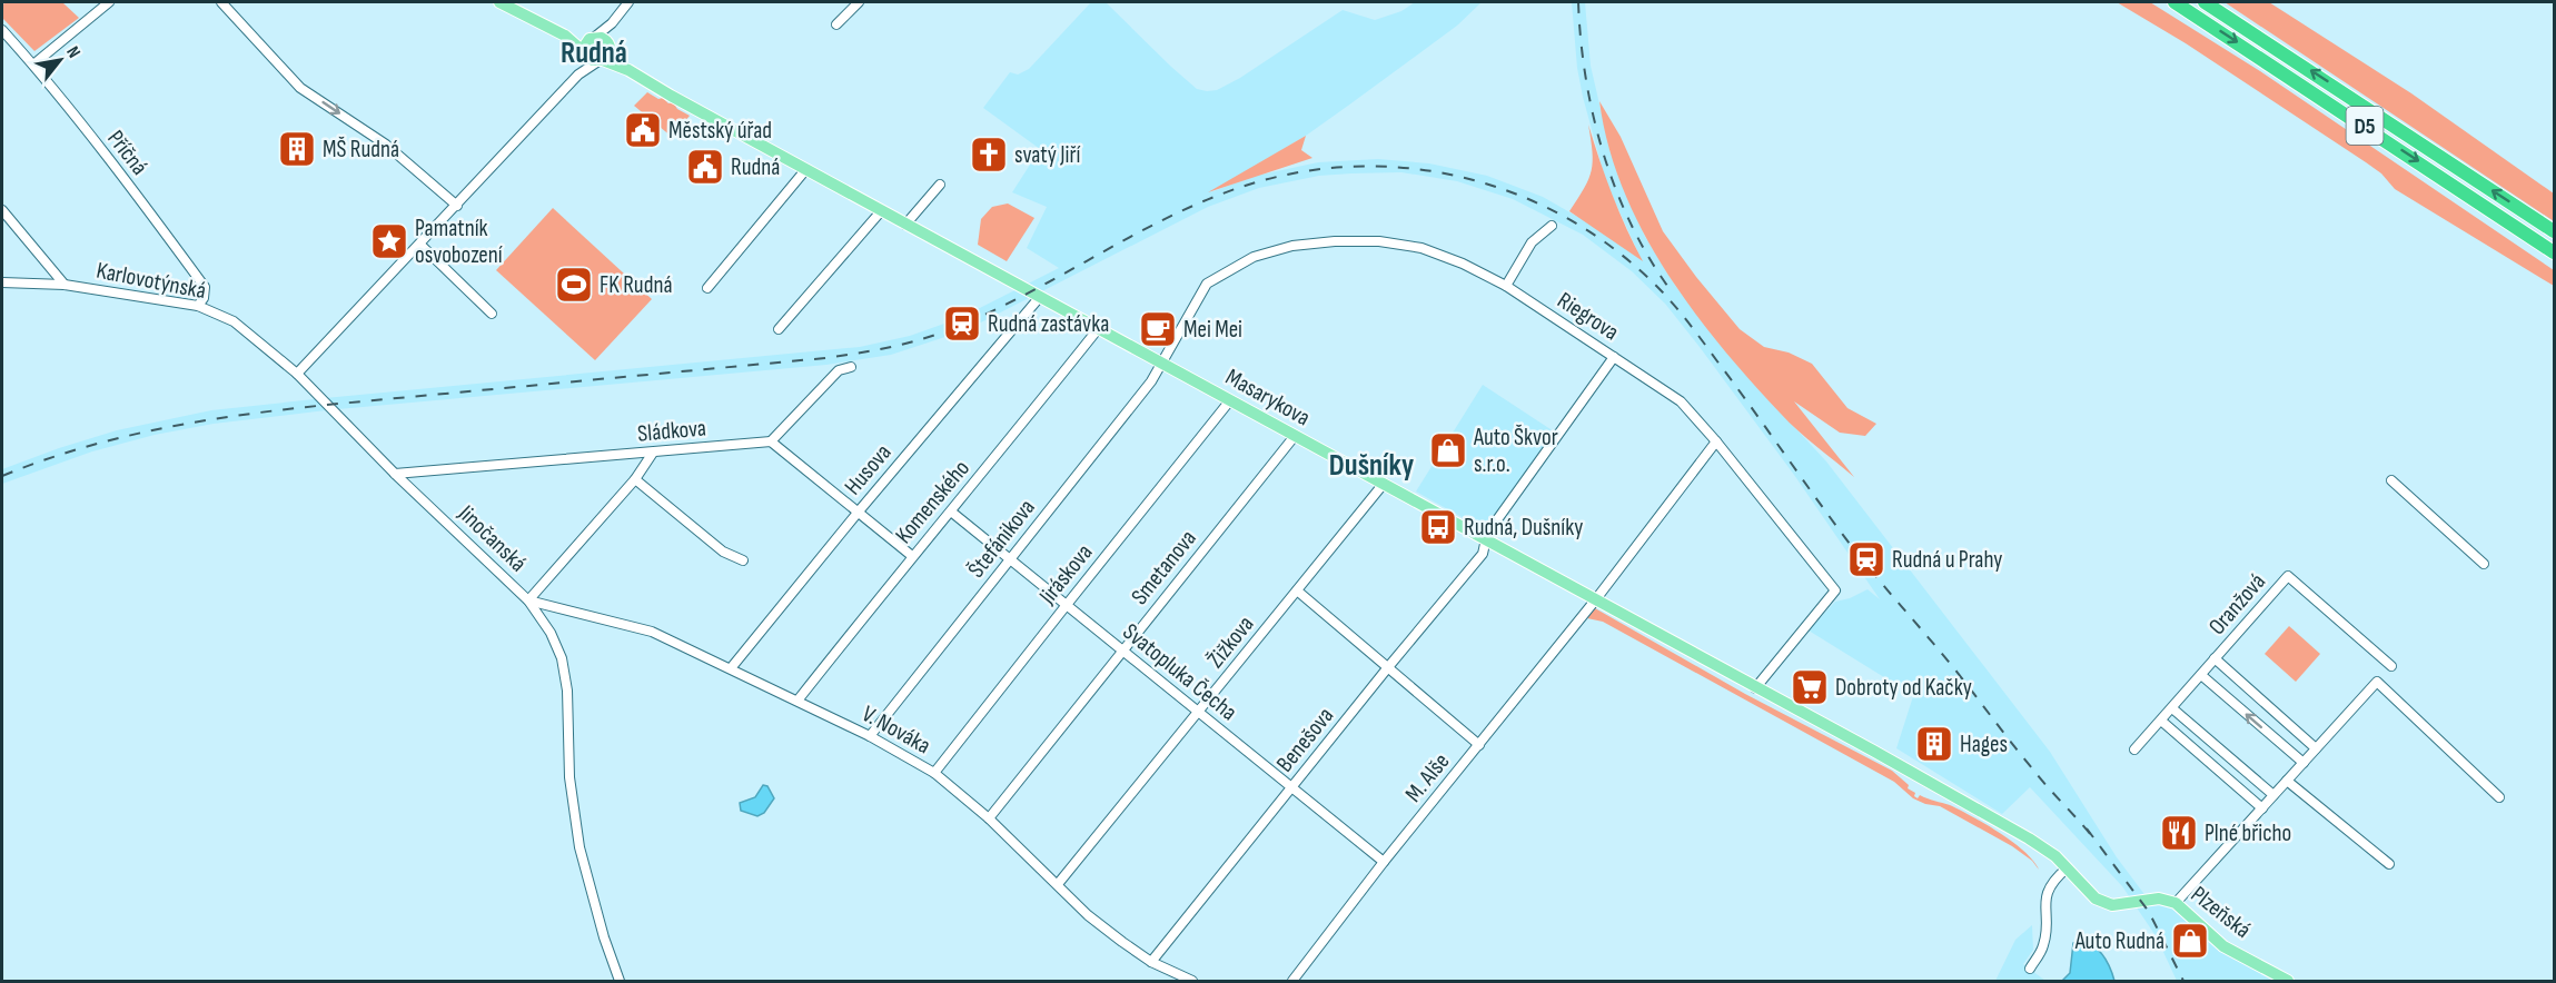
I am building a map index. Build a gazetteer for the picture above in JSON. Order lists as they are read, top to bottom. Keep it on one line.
{"streets":{"highway":["D5"],"main road":["Masarykova","Plzeňská"],"street":["Příčná","Karlovotýnská","Riegrova","Sládkova","Husova","Komenského","Jinočanská","Štefánikova","Smetanova","Jiráskova","Oranžová","Žižkova","Svatopluka Čecha","V. Nováka","Benešova","M. Alše"]},"crossings":[["Příčná","Karlovotýnská"],["Karlovotýnská","Jinočanská"],["Riegrova","Masarykova"],["Riegrova","Štefánikova"],["Riegrova","Benešova"],["Riegrova","M. Alše"],["Masarykova","Husova"],["Masarykova","Komenského"],["Masarykova","Štefánikova"],["Masarykova","Smetanova"],["Masarykova","Jiráskova"],["Masarykova","Žižkova"],["Masarykova","Benešova"],["Masarykova","M. Alše"],["Masarykova","Plzeňská"],["Sládkova","Jinočanská"],["Husova","V. Nováka"],["Komenského","Svatopluka Čecha"],["Komenského","V. Nováka"],["Jinočanská","V. Nováka"],["Štefánikova","Svatopluka Čecha"],["Štefánikova","V. Nováka"],["Smetanova","Svatopluka Čecha"],["Smetanova","V. Nováka"],["Jiráskova","Svatopluka Čecha"],["Jiráskova","V. Nováka"],["Žižkova","Svatopluka Čecha"],["Žižkova","V. Nováka"],["Svatopluka Čecha","Benešova"],["Svatopluka Čecha","M. Alše"],["V. Nováka","Benešova"]],"districts":["Rudná","Dušníky"],"places":{"public building":["Městský úřad","Rudná"],"building":["MŠ Rudná","Hages"],"church":["svatý Jiří"],"place":["Pamatník osvobození"],"sports":["FK Rudná"],"station":["Rudná zastávka","Rudná u Prahy"],"cafe":["Mei Mei"],"shop":["Auto Škvor s.r.o.","Auto Rudná"],"bus stop":["Rudná, Dušníky"],"supermarket":["Dobroty od Kačky"],"restaurant":["Plné břicho"]},"north":"top right"}
